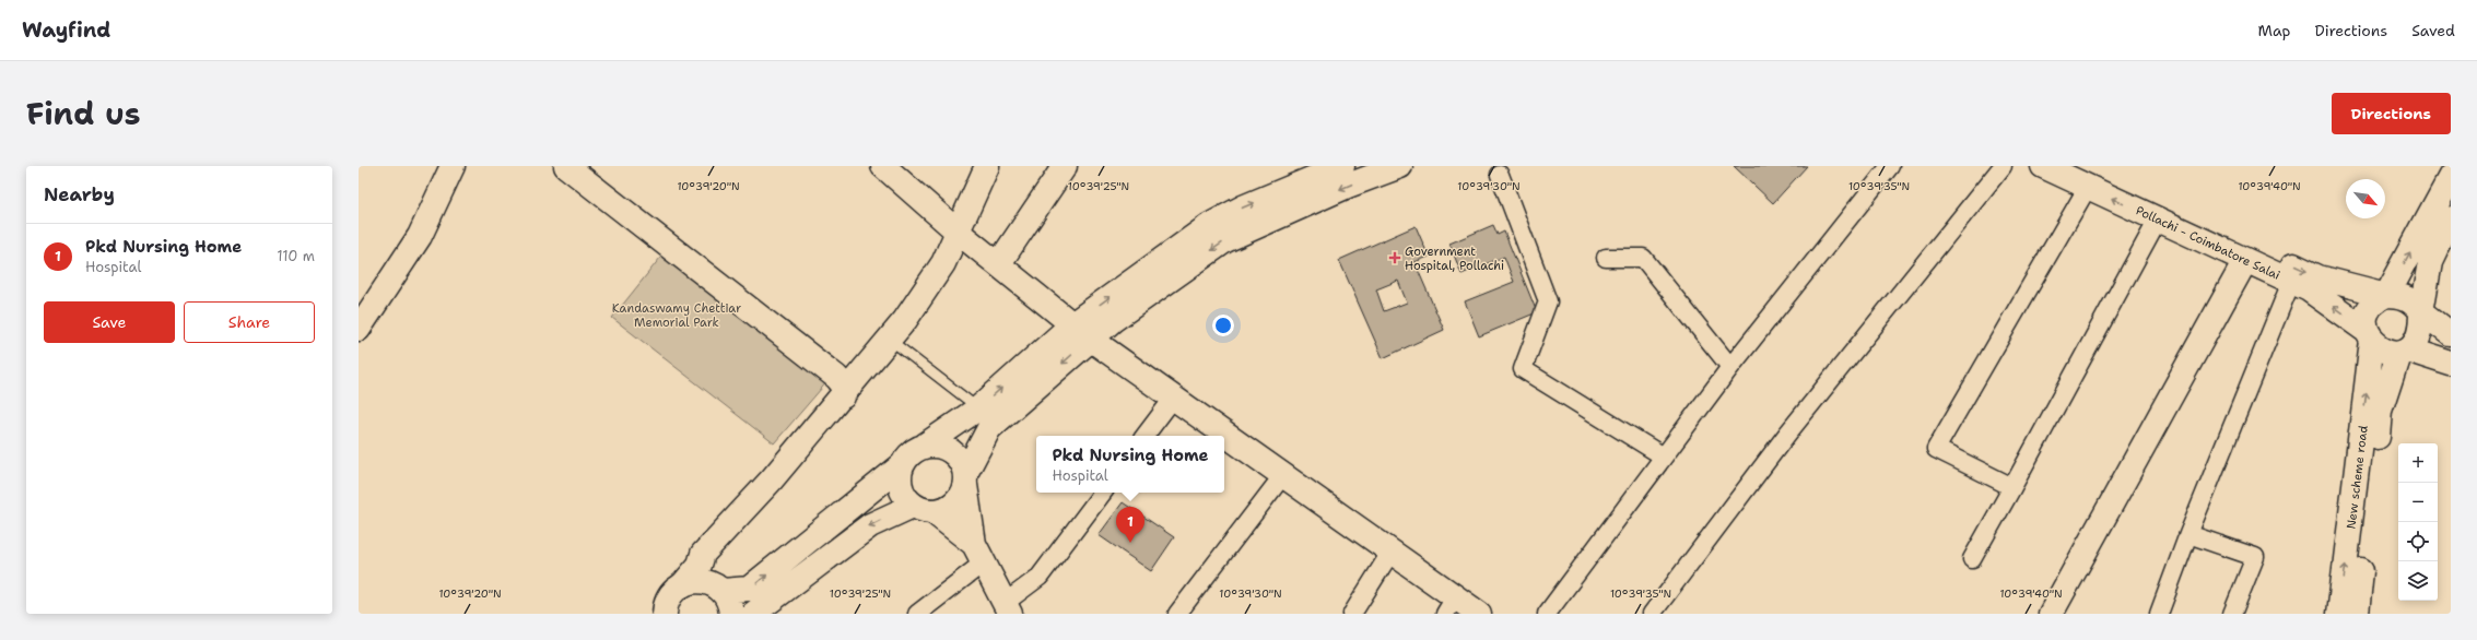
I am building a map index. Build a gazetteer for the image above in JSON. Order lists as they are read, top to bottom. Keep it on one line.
{"streets":{"main road":["Pollachi - Coimbatore Salai","New scheme road"]},"crossings":[["Pollachi - Coimbatore Salai","New scheme road"]],"parks":["Kandaswamy Chettiar Memorial Park"],"places":{"health":["Government Hospital, Pollachi"]},"north":"bottom right","page":{"header":"Wayfind","nav":["Map","Directions","Saved"],"title":"Find us","buttons":["Directions",["Save","Share"]],"heading":"Nearby","list":[{"mark":"1","name":"Pkd Nursing Home","note":"Hospital","value":"110 m"}],"popup":["Pkd Nursing Home","Hospital"],"map_buttons":["+","−"],"pins":"1"},"coordinates":["10°39'20\"N","10°39'25\"N","10°39'30\"N","10°39'35\"N","10°39'40\"N"]}
